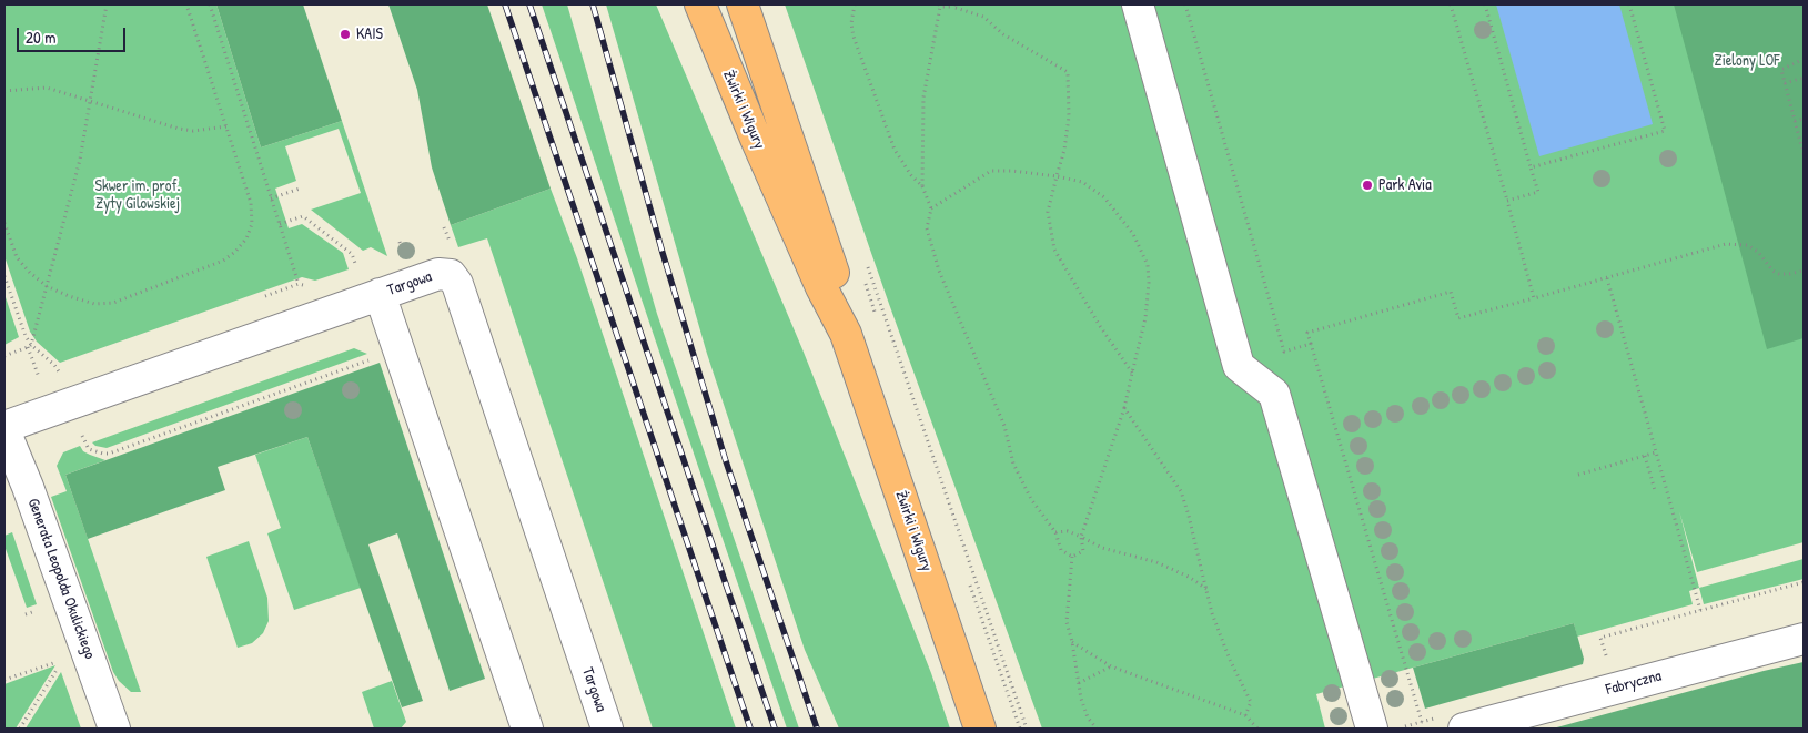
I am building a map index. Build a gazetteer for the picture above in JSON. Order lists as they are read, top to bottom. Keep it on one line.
{"streets":{"main road":["Żwirki i Wigury"],"street":["Targowa","Generała Leopolda Okulickiego","Fabryczna"]},"parks":["Zielony LOF","Skwer im. prof. Zyty Gilowskiej"],"places":["KAIS","Park Avia"],"scale_bar":"20 m"}
